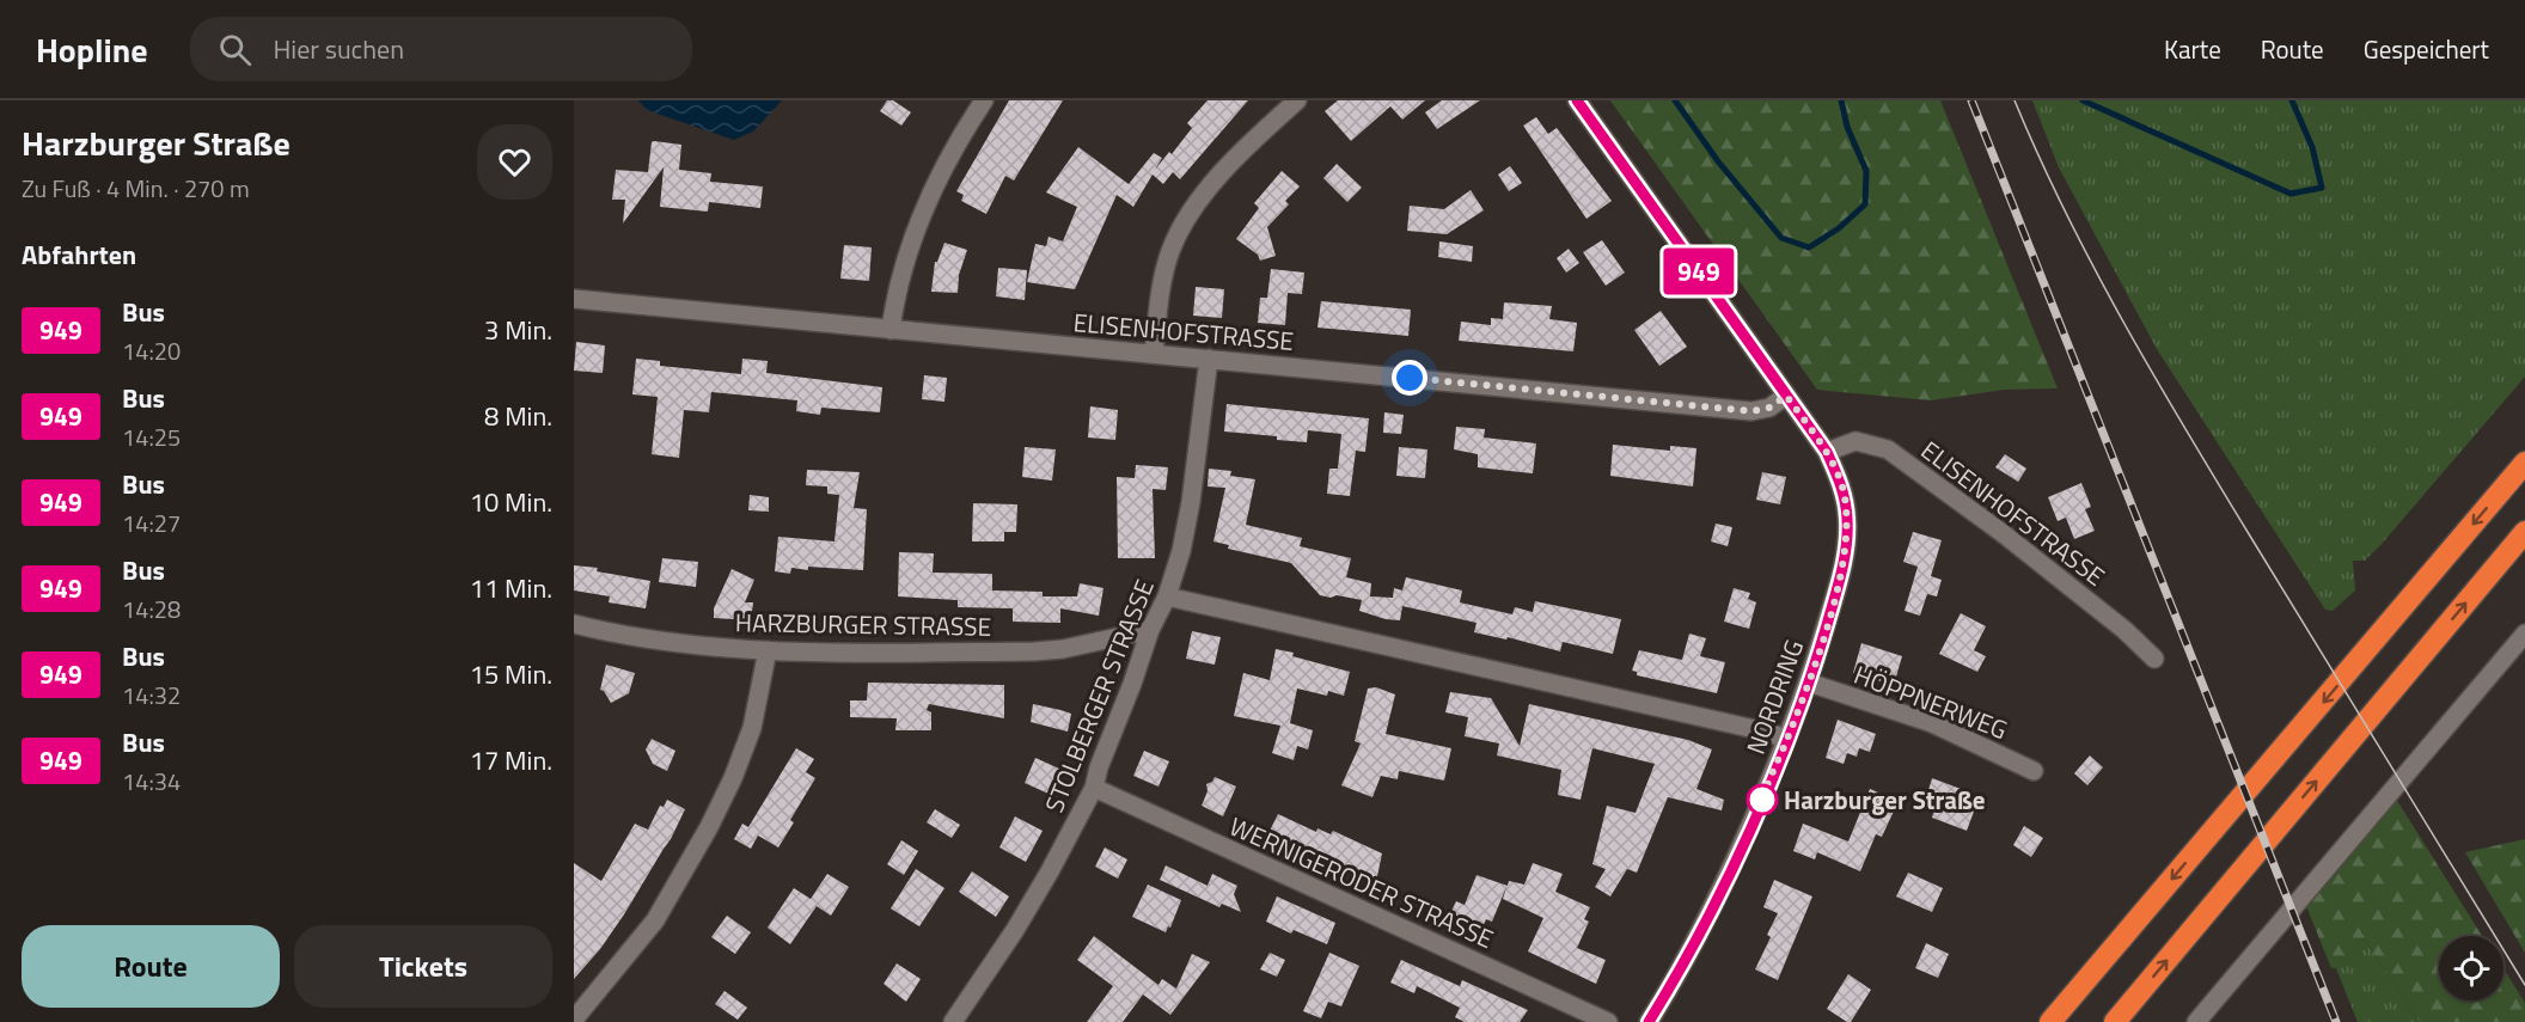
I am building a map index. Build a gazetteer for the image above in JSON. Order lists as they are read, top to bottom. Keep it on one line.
{"streets":{"street":["ELISENHOFSTRASSE","HARZBURGER STRASSE","STOLBERGER STRASSE","NORDRING","HÖPPNERWEG","WERNIGERODER STRASSE"]},"crossings":[["ELISENHOFSTRASSE","STOLBERGER STRASSE"],["ELISENHOFSTRASSE","NORDRING"],["HARZBURGER STRASSE","STOLBERGER STRASSE"],["STOLBERGER STRASSE","WERNIGERODER STRASSE"],["NORDRING","HÖPPNERWEG"]],"places":["Harzburger Straße"],"lines":["bus line 949"],"page":{"header":"Hopline","search":"Hier suchen","nav":["Karte","Route","Gespeichert"],"heading":[["Harzburger Straße","Zu Fuß · 4 Min. · 270 m"],"Abfahrten"],"on_map":"949","list":[{"mark":"949","name":"Bus","note":"14:20","value":"3 Min."},{"mark":"949","name":"Bus","note":"14:25","value":"8 Min."},{"mark":"949","name":"Bus","note":"14:27","value":"10 Min."},{"mark":"949","name":"Bus","note":"14:28","value":"11 Min."},{"mark":"949","name":"Bus","note":"14:32","value":"15 Min."},{"mark":"949","name":"Bus","note":"14:34","value":"17 Min."}],"buttons":["Route","Tickets"]}}
